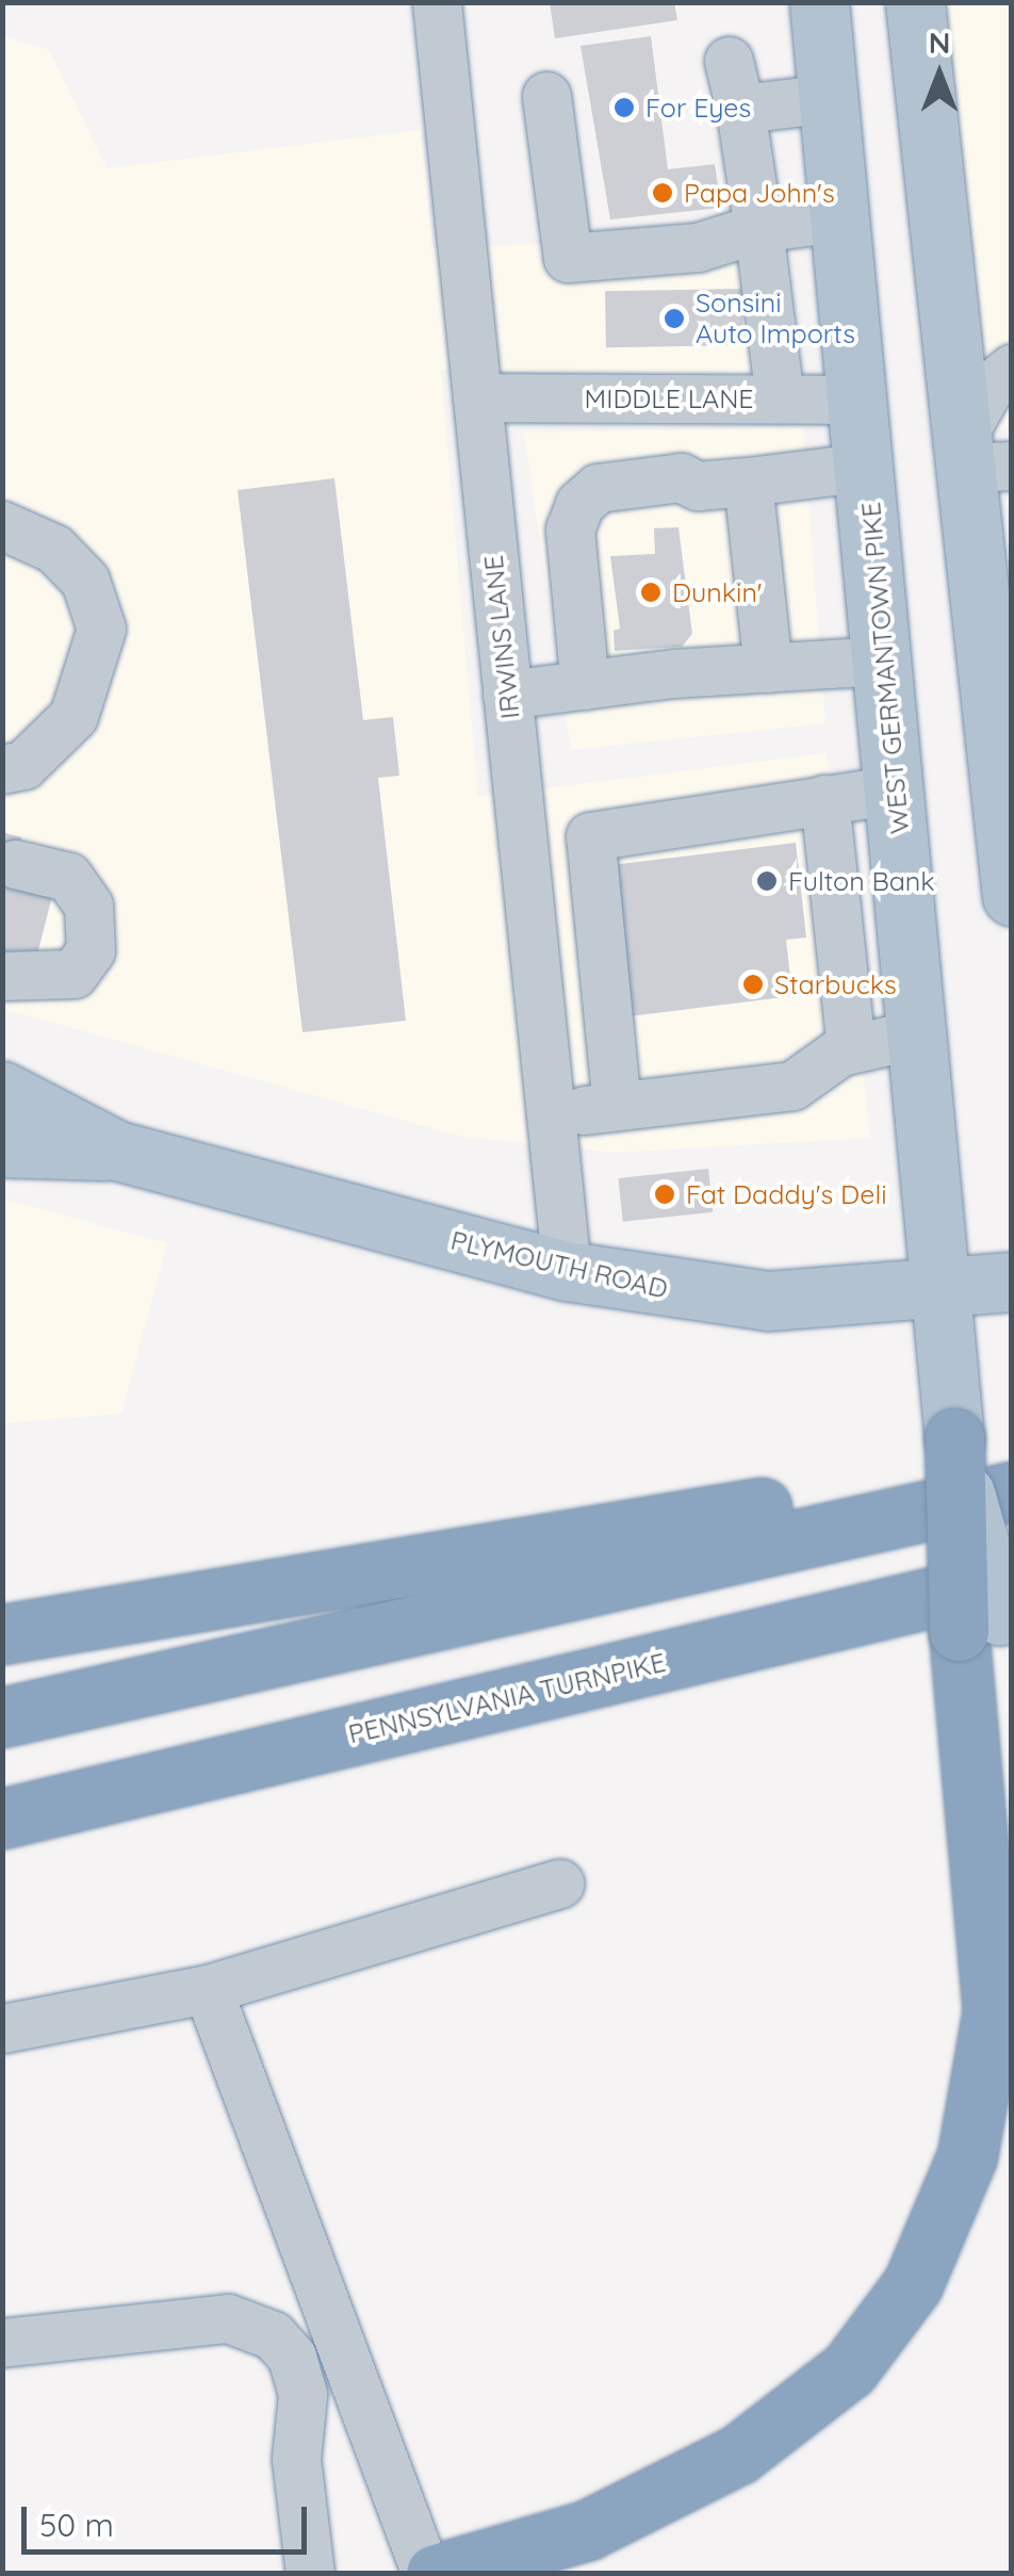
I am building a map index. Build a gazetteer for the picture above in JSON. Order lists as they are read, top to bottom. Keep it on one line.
{"streets":{"highway":["PENNSYLVANIA TURNPIKE"],"main road":["WEST GERMANTOWN PIKE","PLYMOUTH ROAD"],"street":["MIDDLE LANE","IRWINS LANE"]},"crossings":[["MIDDLE LANE","IRWINS LANE"],["MIDDLE LANE","WEST GERMANTOWN PIKE"],["IRWINS LANE","PLYMOUTH ROAD"],["WEST GERMANTOWN PIKE","PLYMOUTH ROAD"]],"places":["For Eyes","Papa John's","Sonsini Auto Imports","Dunkin'","Fulton Bank","Starbucks","Fat Daddy's Deli"],"scale_bar":"50 m","north":"top"}
